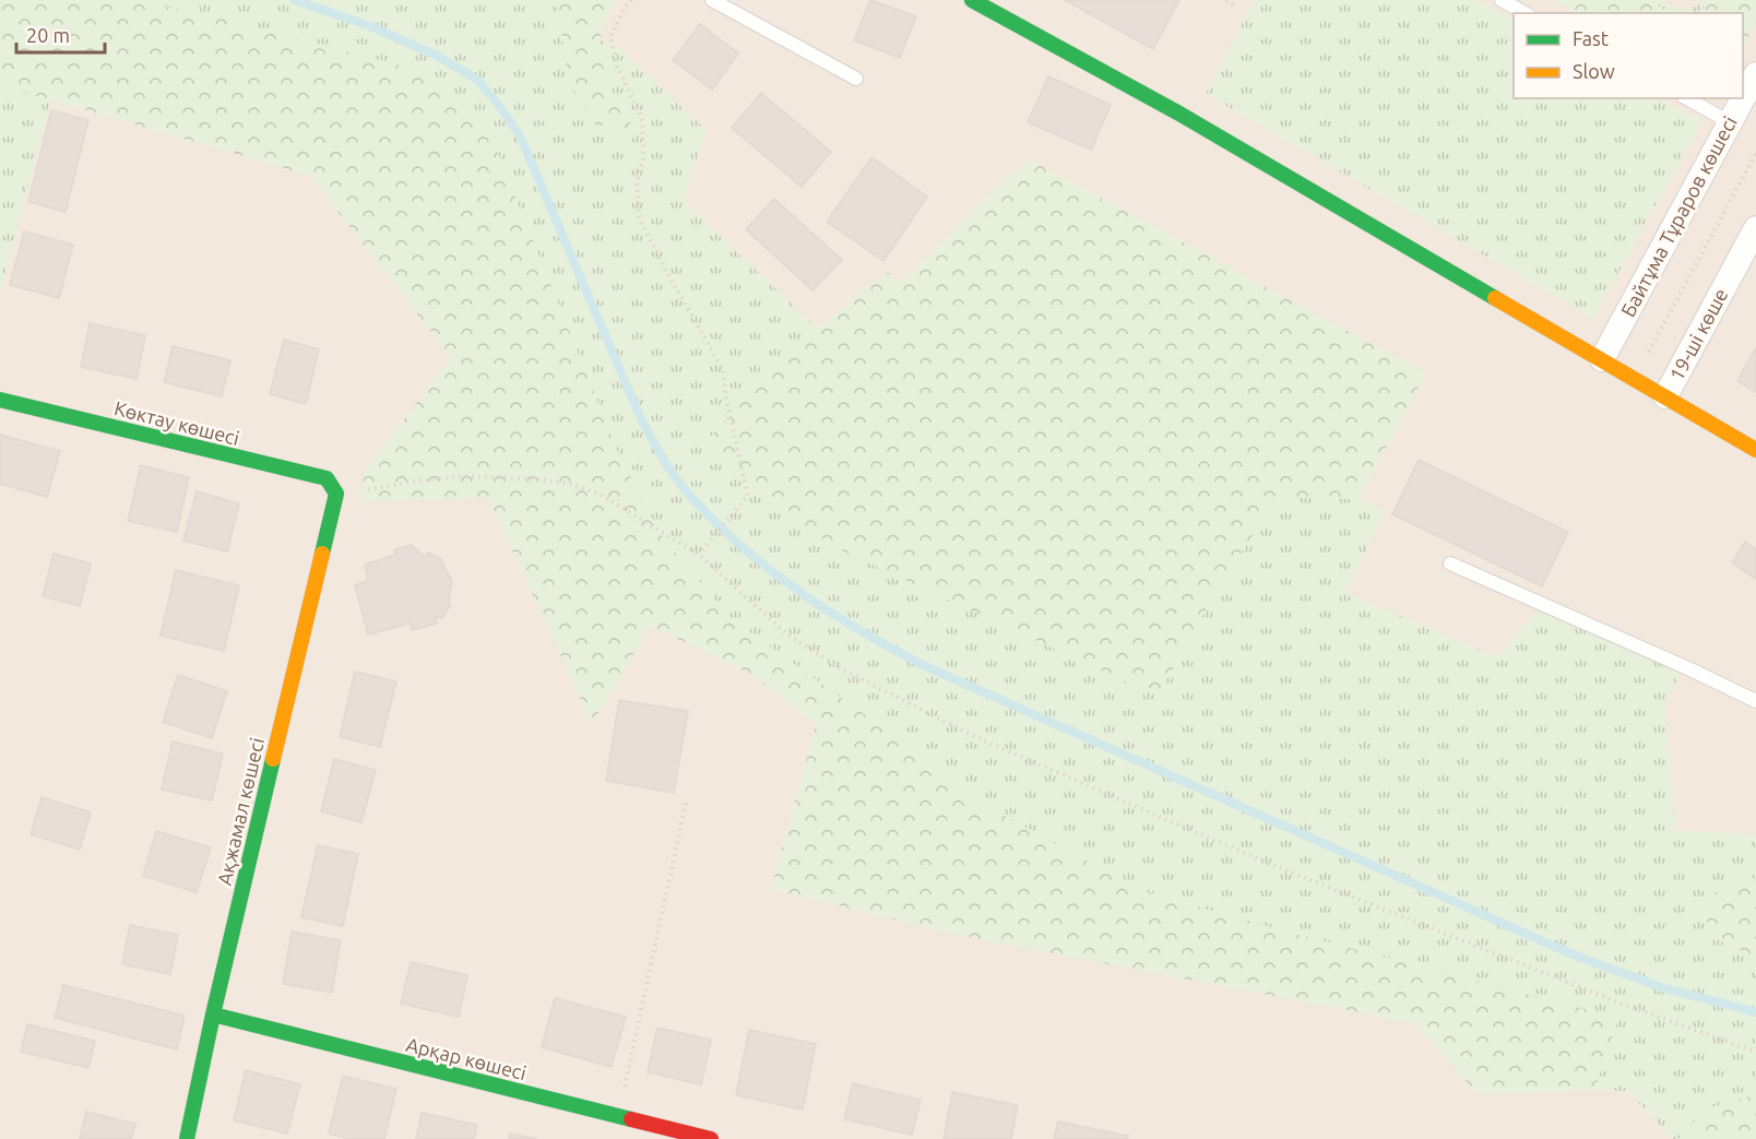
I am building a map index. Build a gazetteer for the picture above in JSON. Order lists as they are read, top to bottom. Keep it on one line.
{"streets":{"street":["Байтұма Тұраров көшесі","19-ші көше","Көктау көшесі","Ақжамал көшесі","Арқар көшесі"]},"crossings":[["Көктау көшесі","Ақжамал көшесі"],["Ақжамал көшесі","Арқар көшесі"]],"legend":["Fast","Slow"],"scale_bar":"20 m"}
